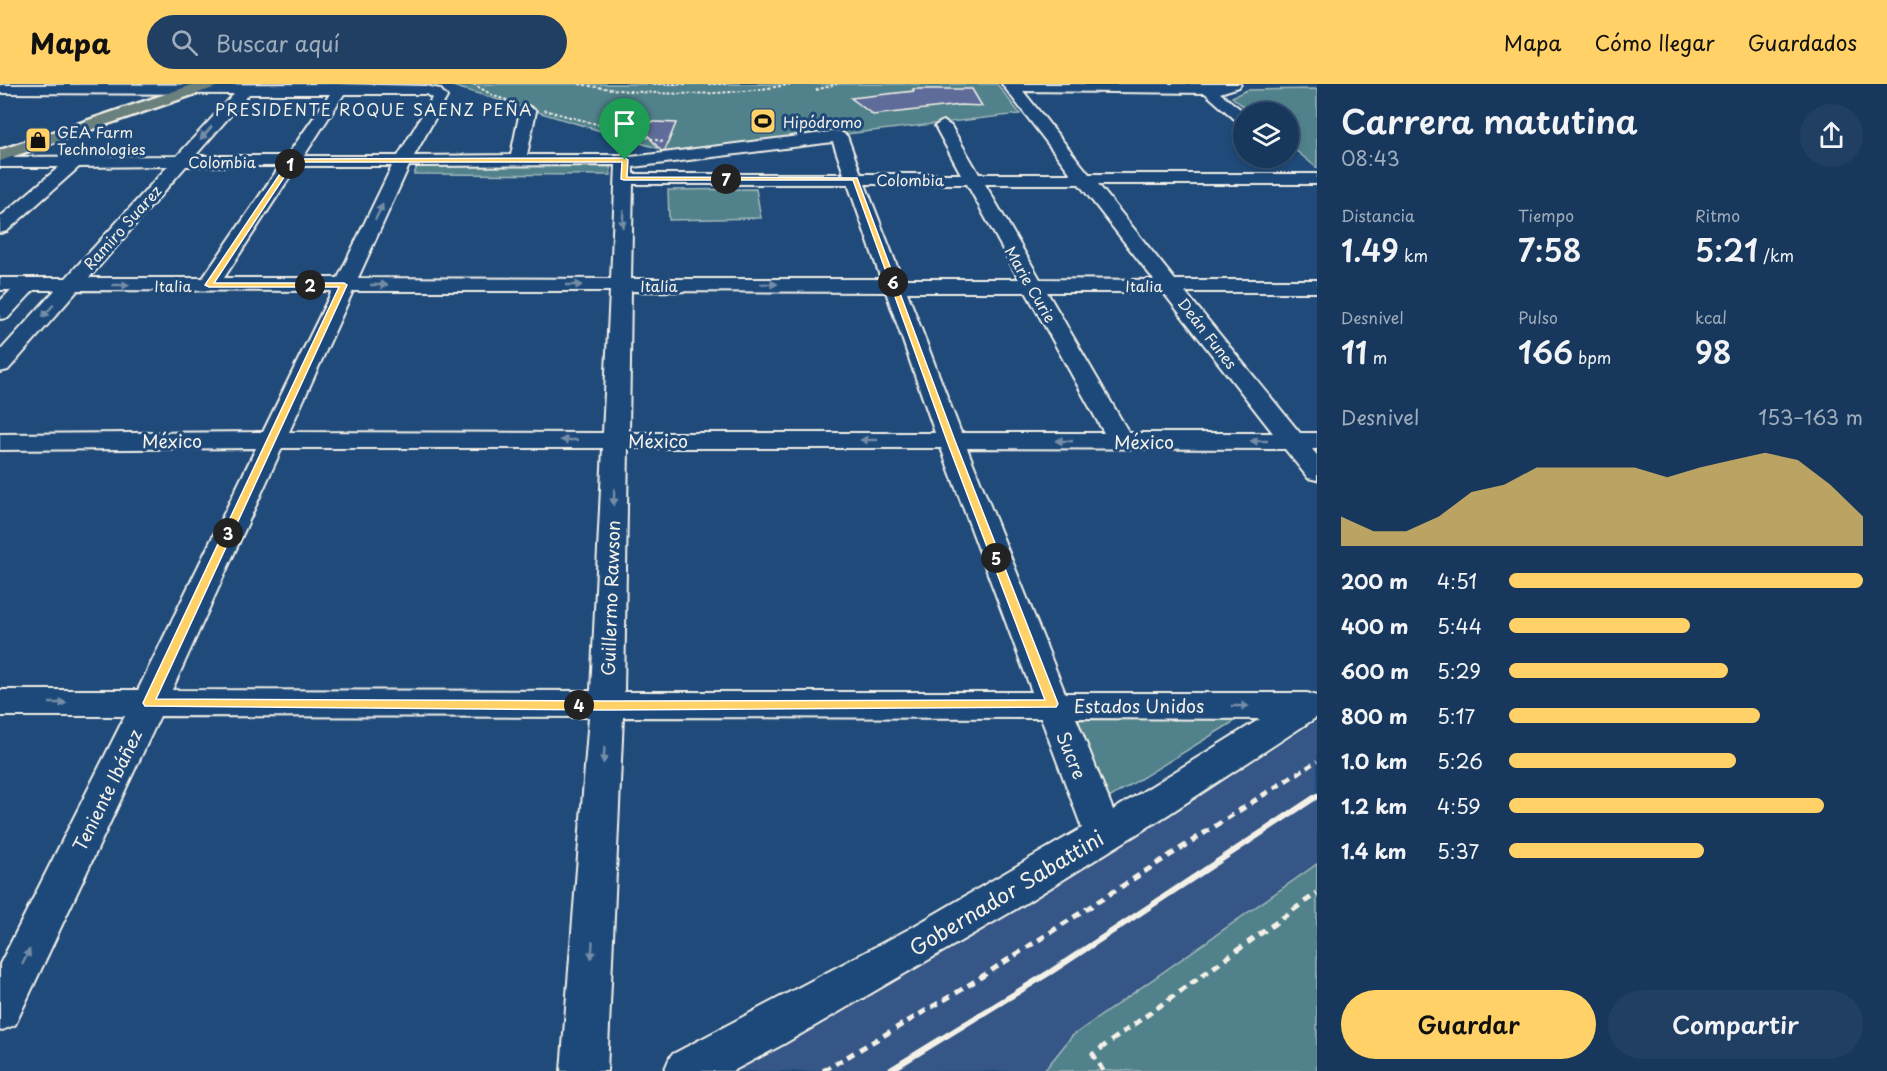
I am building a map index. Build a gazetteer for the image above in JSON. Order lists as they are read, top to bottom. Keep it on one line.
{"streets":{"street":["Colombia","Ramiro Suarez","Marie Curie","Italia","Deán Funes","México","Guillermo Rawson","Estados Unidos","Sucre","Teniente Ibáñez","Gobernador Sabattini"]},"crossings":[["Colombia","Ramiro Suarez"],["Colombia","Marie Curie"],["Colombia","Deán Funes"],["Colombia","Guillermo Rawson"],["Colombia","Sucre"],["Colombia","Teniente Ibáñez"],["Ramiro Suarez","Italia"],["Marie Curie","Italia"],["Marie Curie","México"],["Italia","Deán Funes"],["Italia","Guillermo Rawson"],["Italia","Sucre"],["Italia","Teniente Ibáñez"],["Deán Funes","México"],["México","Guillermo Rawson"],["México","Sucre"],["México","Teniente Ibáñez"],["Guillermo Rawson","Estados Unidos"],["Guillermo Rawson","Sucre"],["Estados Unidos","Sucre"],["Estados Unidos","Teniente Ibáñez"],["Estados Unidos","Gobernador Sabattini"],["Sucre","Gobernador Sabattini"]],"one_way":["Italia","México","Guillermo Rawson","Teniente Ibáñez"],"districts":["PRESIDENTE ROQUE SAENZ PEÑA"],"places":{"sports":["Hipódromo"],"shop":["GEA Farm Technologies"]},"page":{"header":"Mapa","search":"Buscar aquí","nav":["Mapa","Cómo llegar","Guardados"],"heading":["Carrera matutina","08:43"],"pins":["1","7","6","2","3","5","4"],"stats":[["Distancia","1.49 km"],["Tiempo","7:58"],["Ritmo","5:21 /km"],["Desnivel","11 m"],["Pulso","166 bpm"],["kcal","98"]],"chart":["Desnivel","153–163 m"],"list":[{"name":"200 m","note":"4:51"},{"name":"400 m","note":"5:44"},{"name":"600 m","note":"5:29"},{"name":"800 m","note":"5:17"},{"name":"1.0 km","note":"5:26"},{"name":"1.2 km","note":"4:59"},{"name":"1.4 km","note":"5:37"}],"buttons":["Guardar","Compartir"]}}
